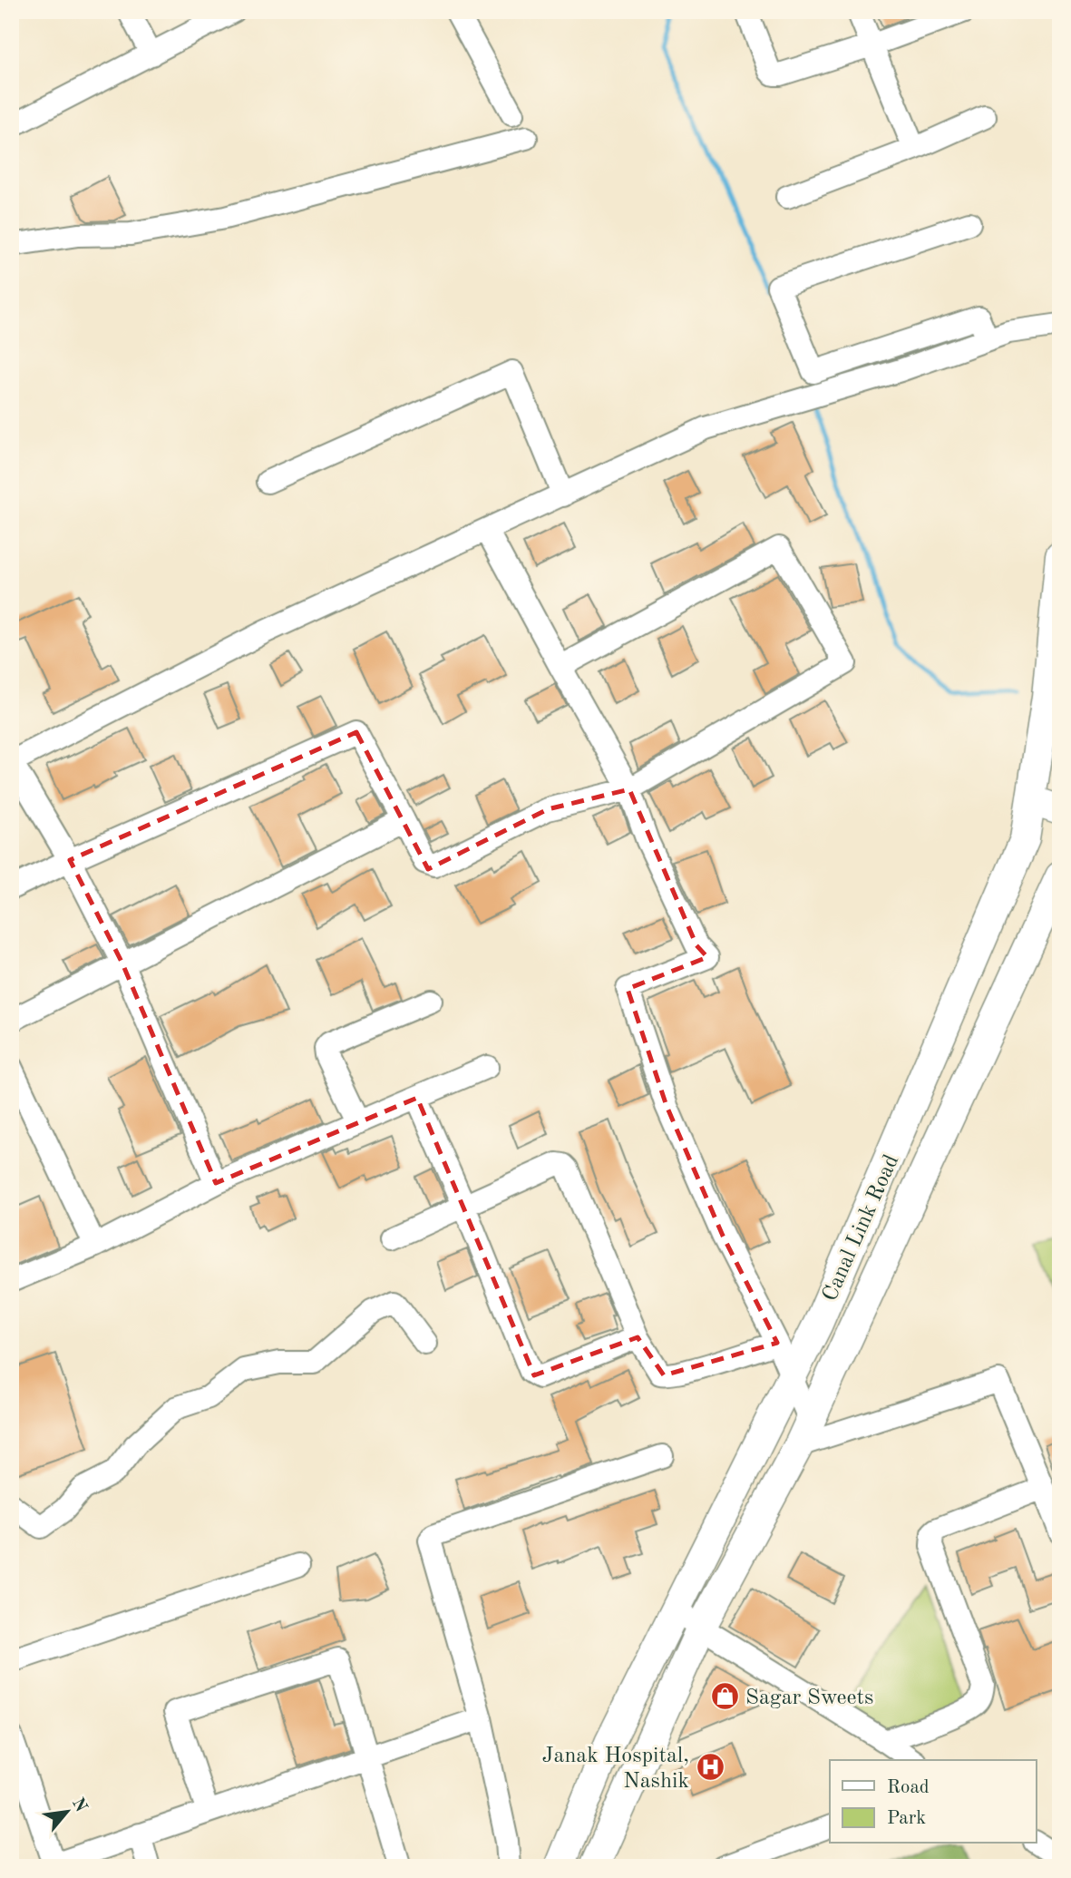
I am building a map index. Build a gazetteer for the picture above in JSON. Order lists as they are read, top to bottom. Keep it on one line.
{"streets":{"main road":["Canal Link Road"]},"places":{"shop":["Sagar Sweets"],"hospital":["Janak Hospital, Nashik"]},"legend":["Road","Park"],"north":"top right"}
